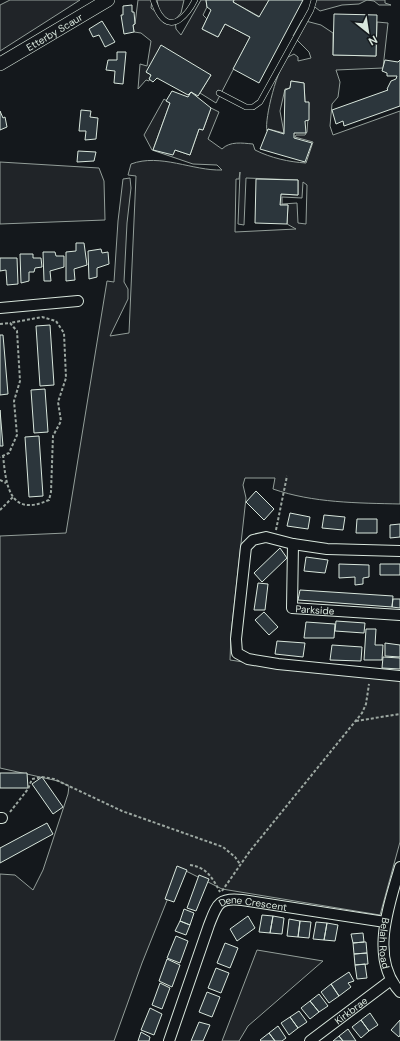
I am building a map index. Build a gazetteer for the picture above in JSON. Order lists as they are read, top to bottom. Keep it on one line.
{"streets":{"street":["Etterby Scaur","Parkside","Dene Crescent","Belah Road","Kirkbrae"]},"crossings":[["Dene Crescent","Belah Road"],["Belah Road","Kirkbrae"]],"north":"bottom right"}
